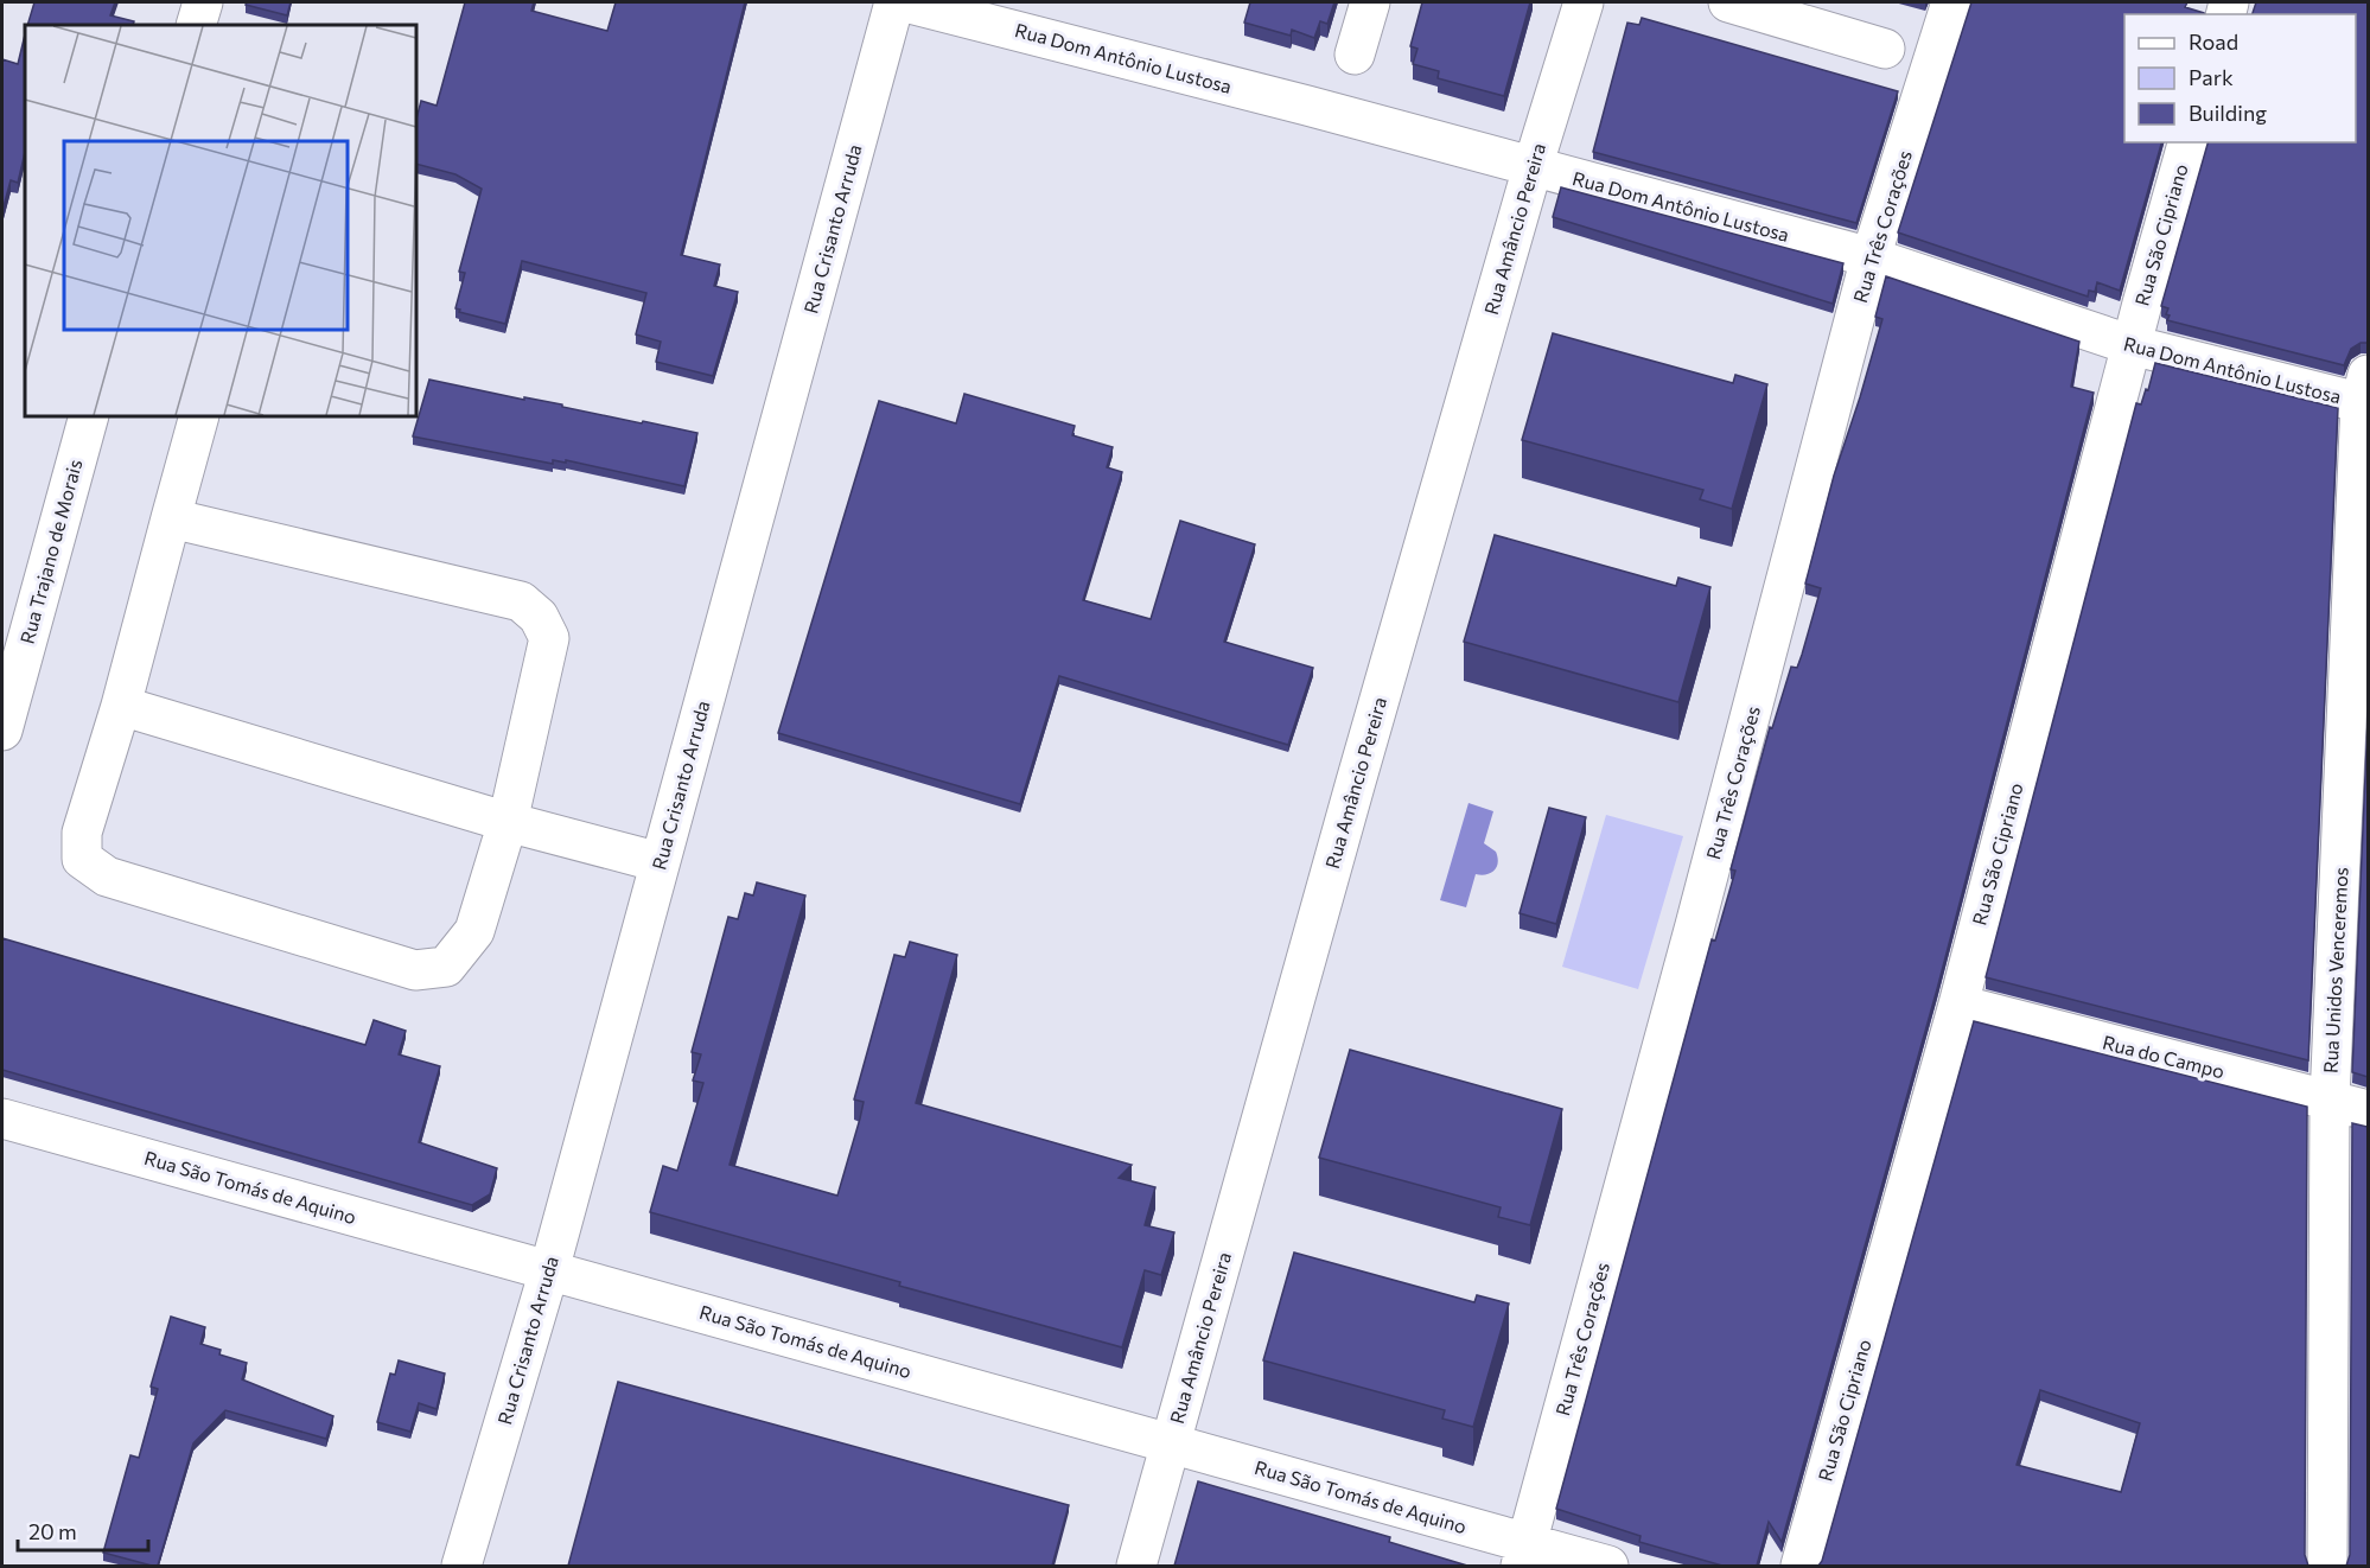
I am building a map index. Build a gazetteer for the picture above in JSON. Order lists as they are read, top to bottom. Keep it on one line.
{"streets":{"street":["Rua Dom Antônio Lustosa","Rua Três Corações","Rua Crisanto Arruda","Rua Amâncio Pereira","Rua São Cipriano","Rua Trajano de Morais","Rua Unidos Venceremos","Rua do Campo","Rua São Tomás de Aquino"]},"crossings":[["Rua Dom Antônio Lustosa","Rua Três Corações"],["Rua Dom Antônio Lustosa","Rua Amâncio Pereira"],["Rua Dom Antônio Lustosa","Rua São Cipriano"],["Rua Dom Antônio Lustosa","Rua Unidos Venceremos"],["Rua Três Corações","Rua São Tomás de Aquino"],["Rua Crisanto Arruda","Rua São Tomás de Aquino"],["Rua Amâncio Pereira","Rua São Tomás de Aquino"],["Rua São Cipriano","Rua do Campo"],["Rua Unidos Venceremos","Rua do Campo"]],"legend":["Road","Park","Building"],"scale_bar":"20 m"}
